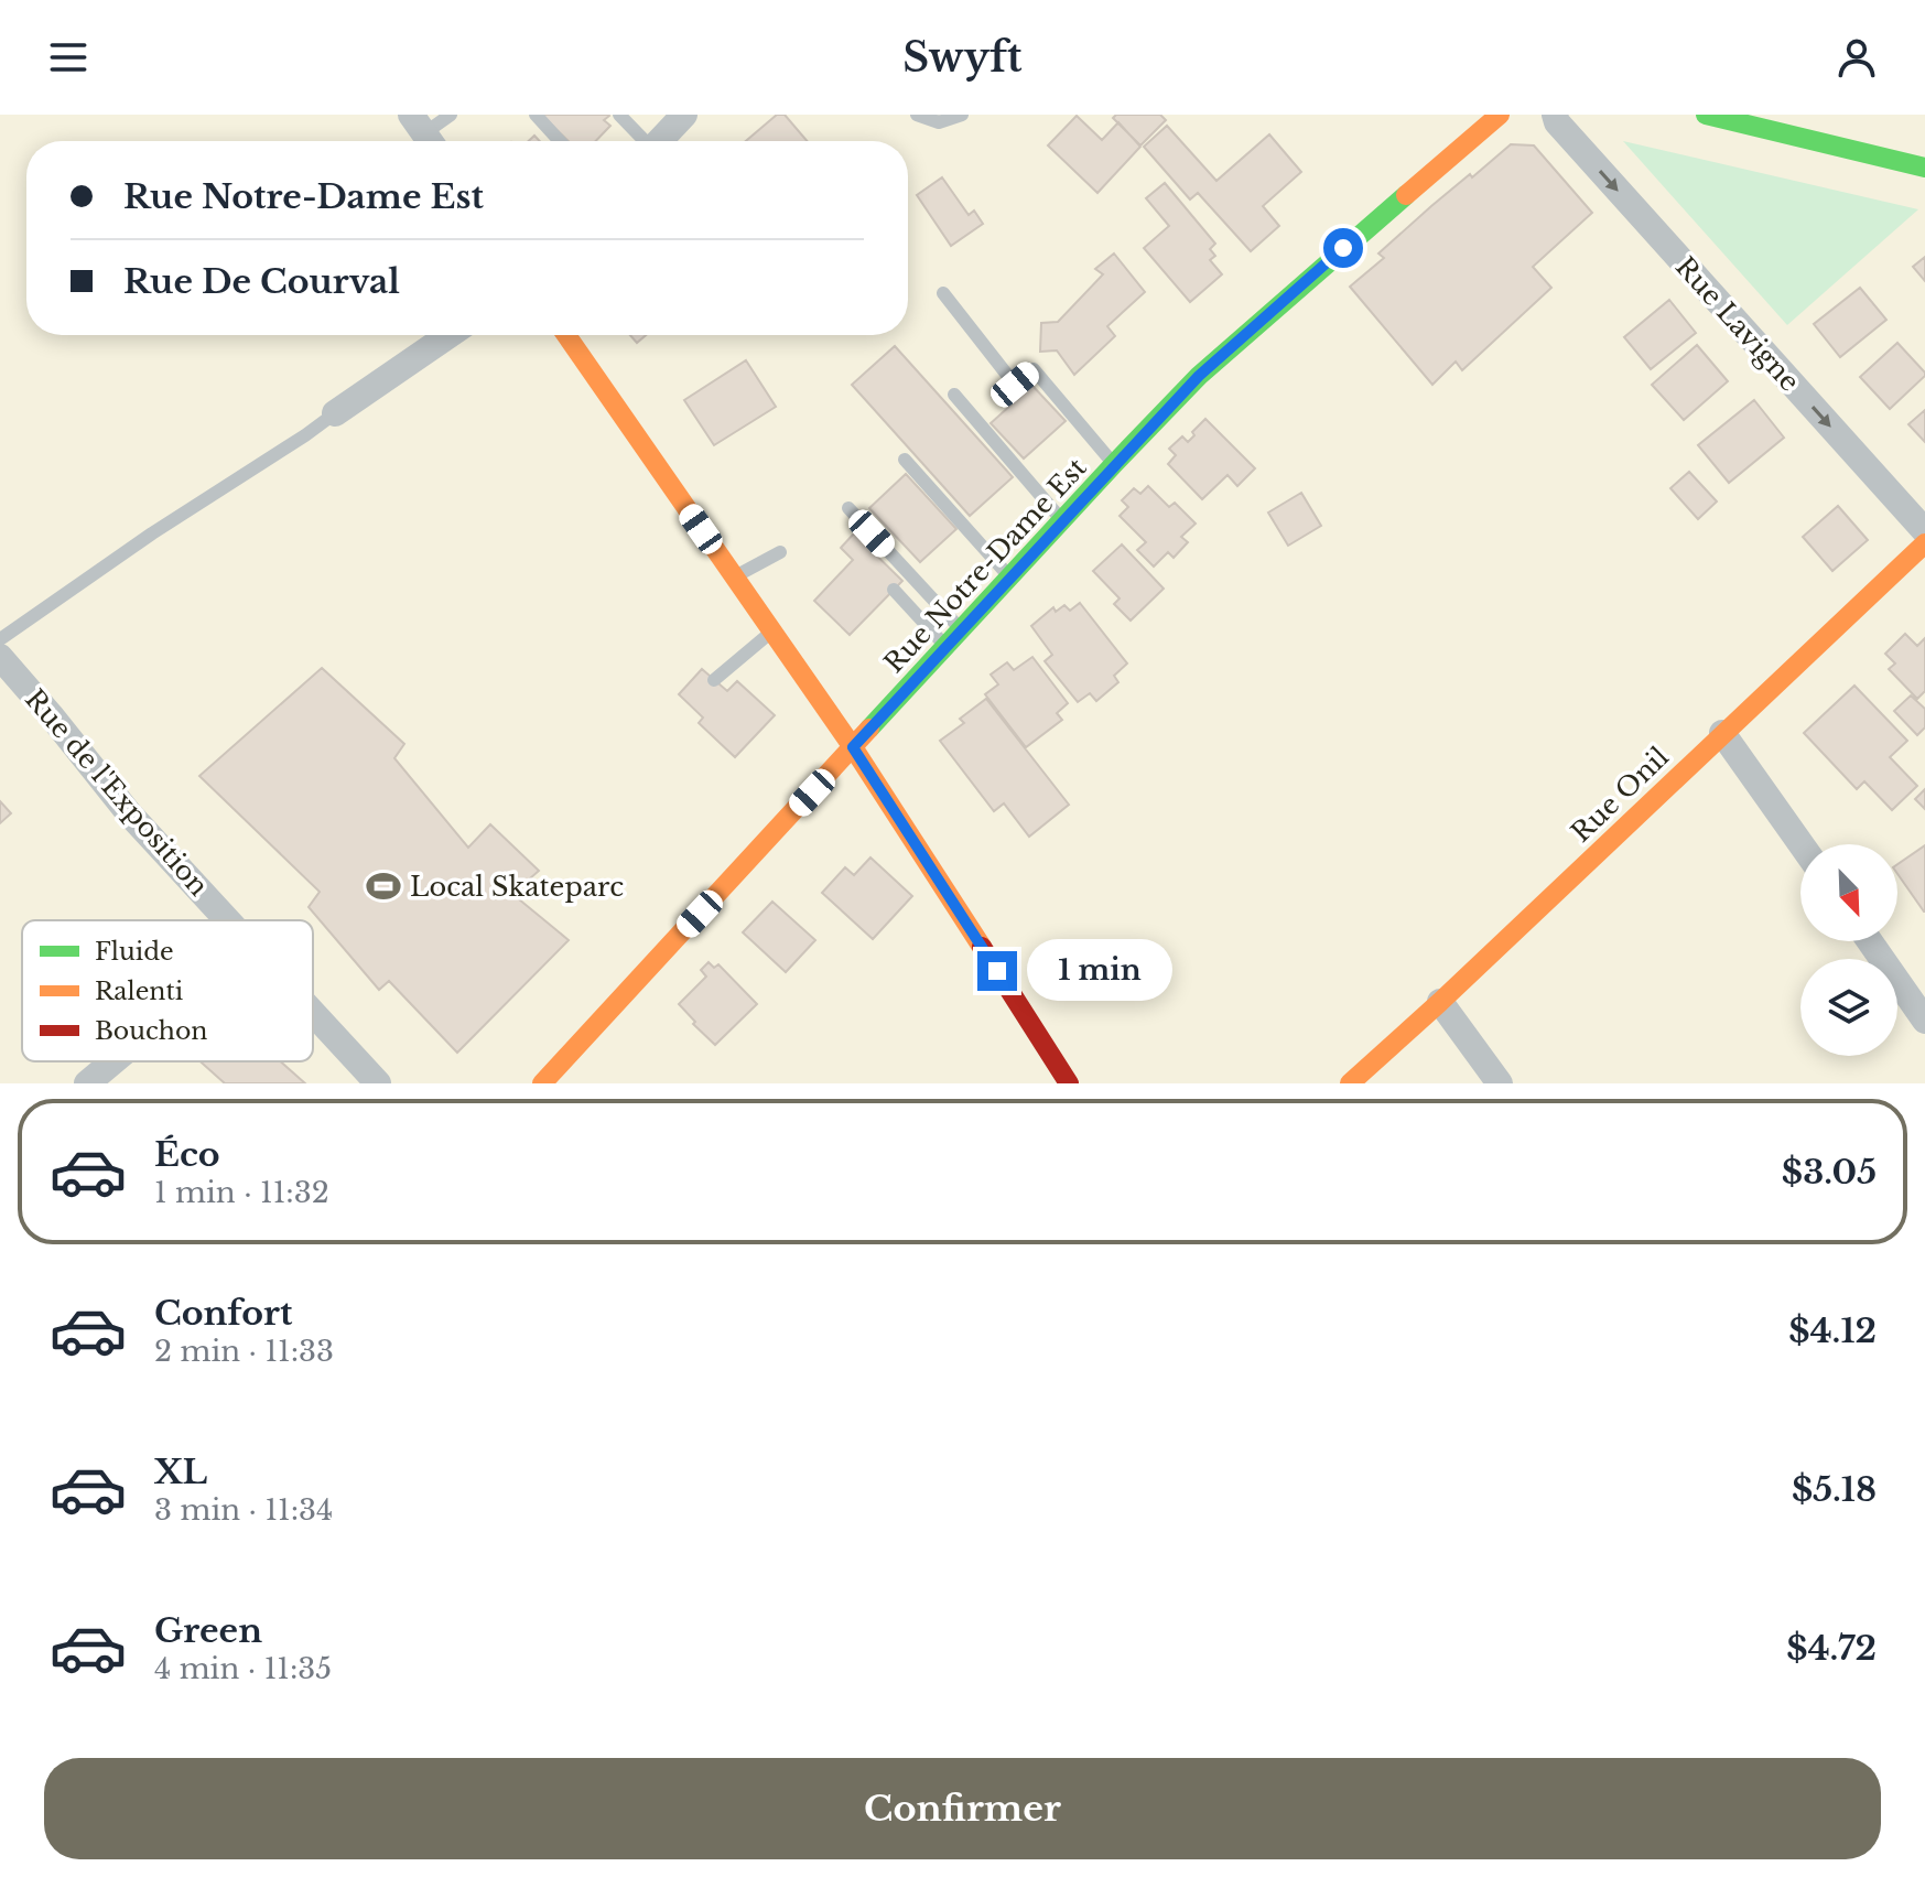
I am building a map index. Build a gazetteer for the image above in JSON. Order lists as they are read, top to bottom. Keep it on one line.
{"streets":{"street":["Rue Lavigne","Rue Notre-Dame Est","Rue de l'Exposition","Rue Onil"]},"one_way":["Rue Lavigne"],"places":{"sports":["Local Skateparc"]},"legend":["Fluide","Ralenti","Bouchon"],"north":"bottom right","page":{"header":"Swyft","banner":["Rue Notre-Dame Est","Rue De Courval"],"bubble":"1 min","list":[{"name":"Éco","note":"1 min · 11:32","value":"$3.05"},{"name":"Confort","note":"2 min · 11:33","value":"$4.12"},{"name":"XL","note":"3 min · 11:34","value":"$5.18"},{"name":"Green","note":"4 min · 11:35","value":"$4.72"}],"buttons":"Confirmer"}}
